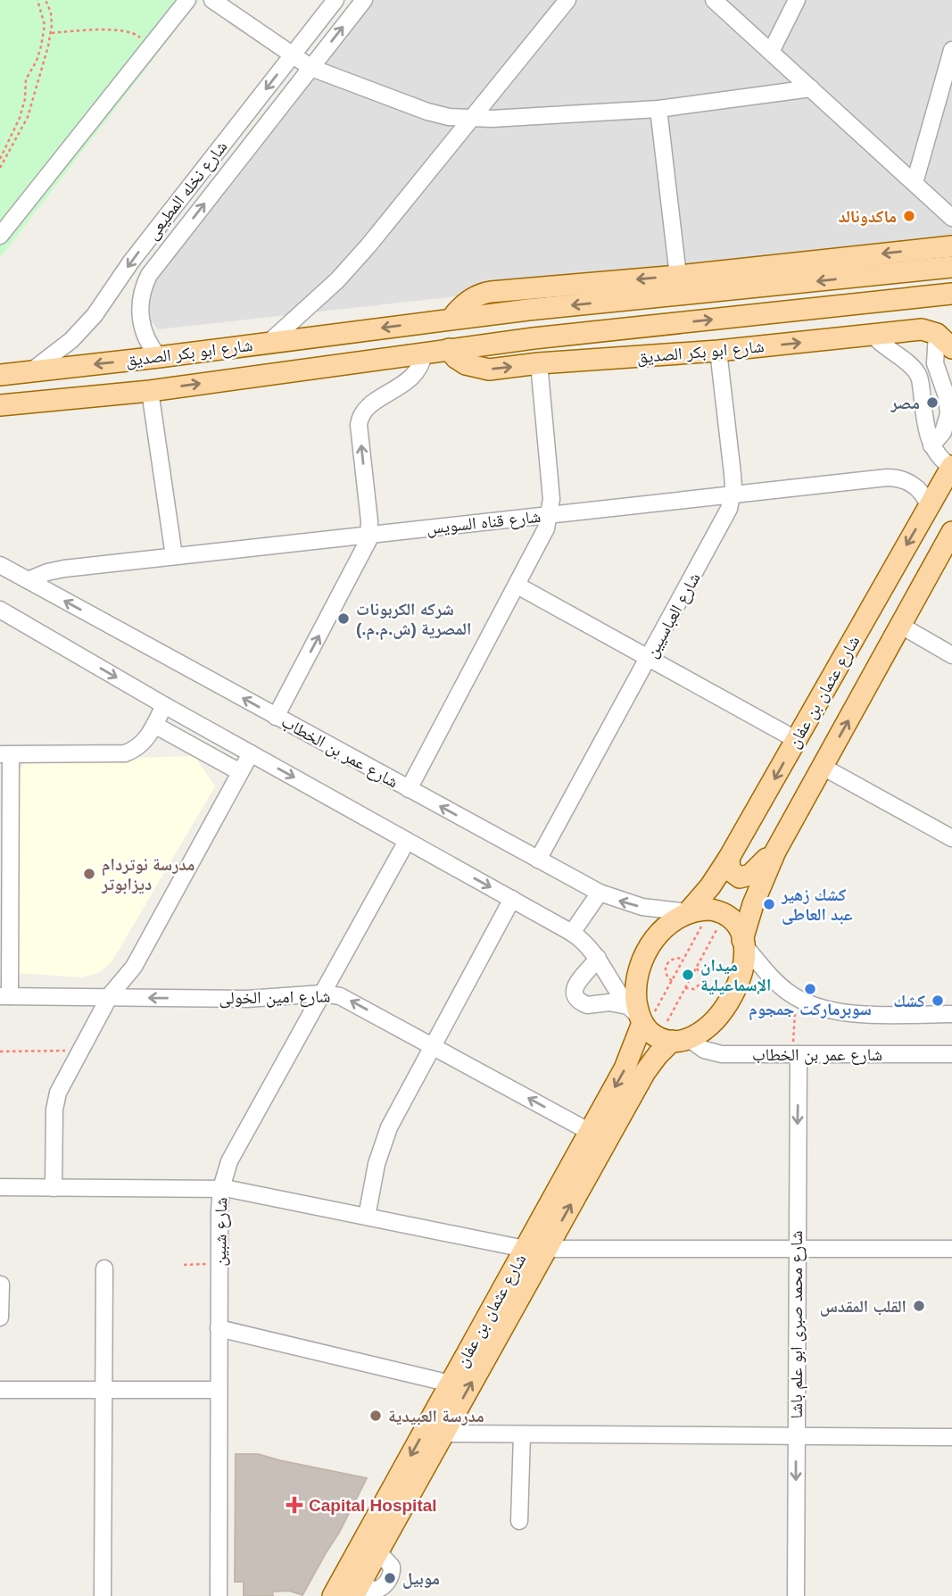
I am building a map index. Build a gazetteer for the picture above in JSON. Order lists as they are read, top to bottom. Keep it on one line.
{"streets":{"main road":["شارع ابو بكر الصديق","شارع عثمان بن عفان"],"street":["شارع نخله المطيعى","شارع قناه السويس","شارع العباسيين","شارع عمر بن الخطاب","شارع امين الخولى","شارع شبين","شارع محمد صبرى ابو علم باشا"]},"crossings":[["شارع نخله المطيعى","شارع ابو بكر الصديق"],["شارع ابو بكر الصديق","شارع العباسيين"],["شارع قناه السويس","شارع العباسيين"],["شارع قناه السويس","شارع عثمان بن عفان"],["شارع قناه السويس","شارع عمر بن الخطاب"],["شارع العباسيين","شارع عمر بن الخطاب"],["شارع عثمان بن عفان","شارع عمر بن الخطاب"],["شارع عثمان بن عفان","شارع امين الخولى"],["شارع عمر بن الخطاب","شارع شبين"],["شارع عمر بن الخطاب","شارع محمد صبرى ابو علم باشا"],["شارع امين الخولى","شارع شبين"]],"one_way":["شارع امين الخولى","شارع محمد صبرى ابو علم باشا"],"places":{"other":["ماكدونالد","مصر","شركه الكربونات المصرية (ش.م.م.)","مدرسة نوتردام ديزابوتر","كشك زهير عبد العاطى","ميدان الإسماعيلية","سوبرماركت جمجوم","كشك","القلب المقدس","مدرسة العبيدية","موبيل"],"health":["Capital Hospital"]}}
